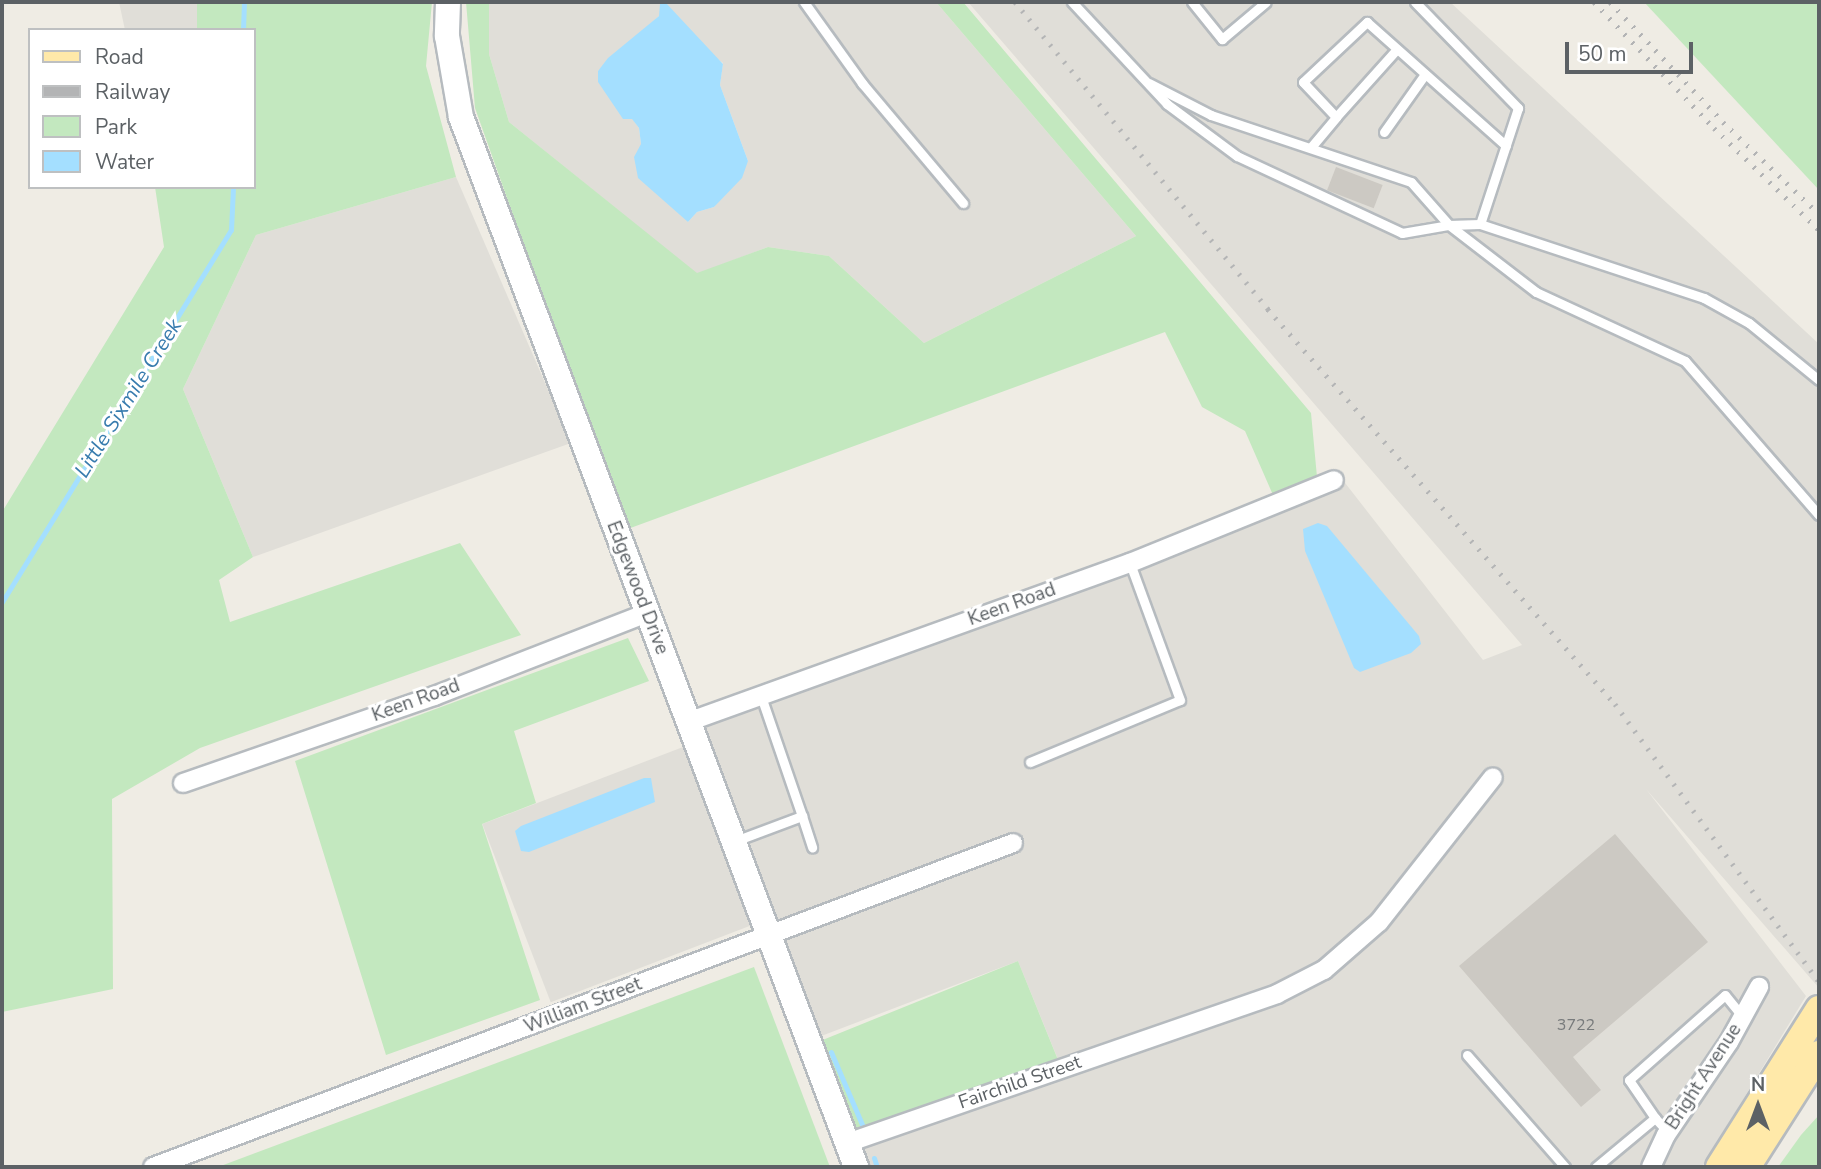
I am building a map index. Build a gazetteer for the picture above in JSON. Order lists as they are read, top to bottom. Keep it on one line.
{"streets":{"street":["Edgewood Drive","Keen Road","William Street","Bright Avenue","Fairchild Street"]},"crossings":[["Edgewood Drive","Keen Road"],["Edgewood Drive","William Street"],["Edgewood Drive","Fairchild Street"]],"water":["Little Sixmile Creek"],"house_numbers":["3722"],"legend":["Road","Railway","Park","Water"],"scale_bar":"50 m","north":"top"}
